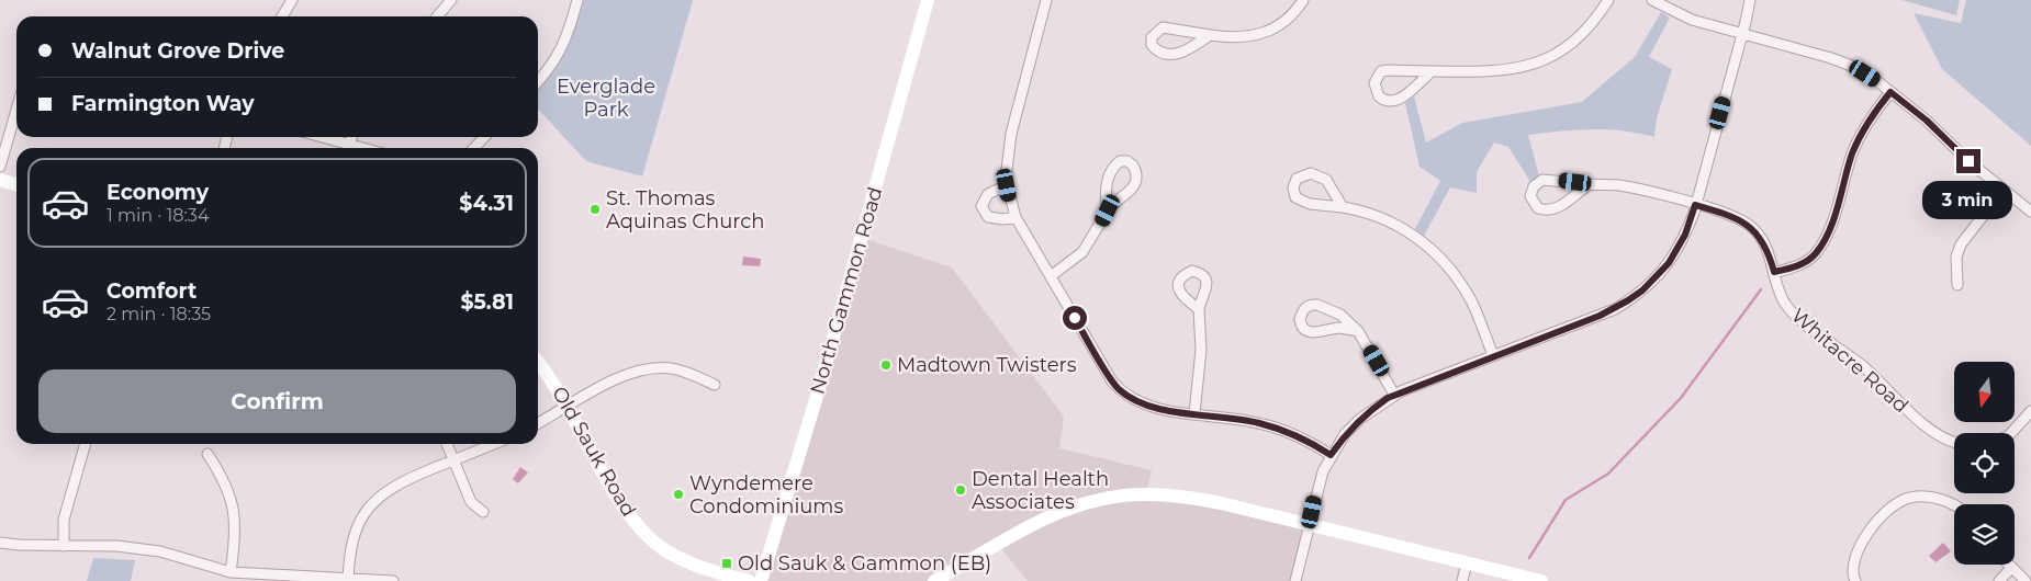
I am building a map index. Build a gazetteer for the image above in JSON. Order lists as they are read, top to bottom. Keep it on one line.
{"streets":{"street":["North Gammon Road","Whitacre Road","Old Sauk Road"]},"parks":["Everglade Park"],"places":{"other":["St. Thomas Aquinas Church","Madtown Twisters","Dental Health Associates","Wyndemere Condominiums"],"transit":["Old Sauk & Gammon (EB)"]},"north":"bottom","page":{"banner":["Walnut Grove Drive","Farmington Way"],"list":[{"name":"Economy","note":"1 min · 18:34","value":"$4.31"},{"name":"Comfort","note":"2 min · 18:35","value":"$5.81"}],"bubble":"3 min","buttons":"Confirm"}}
